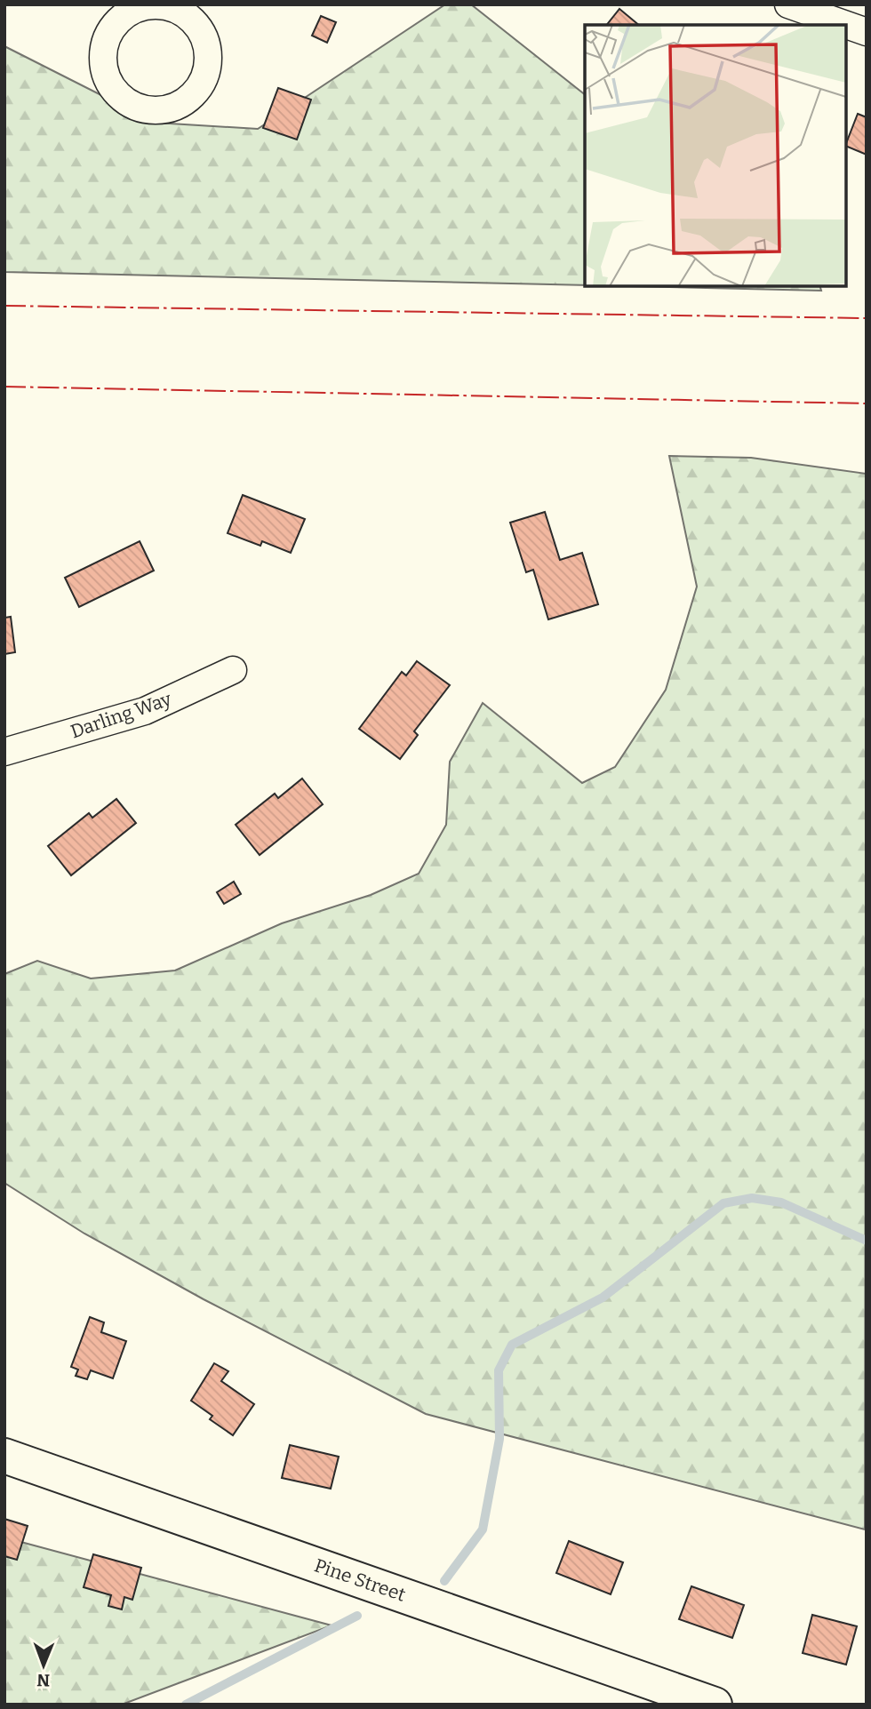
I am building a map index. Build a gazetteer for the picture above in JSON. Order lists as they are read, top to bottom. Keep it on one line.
{"streets":{"street":["Darling Way","Pine Street"]},"north":"bottom"}
